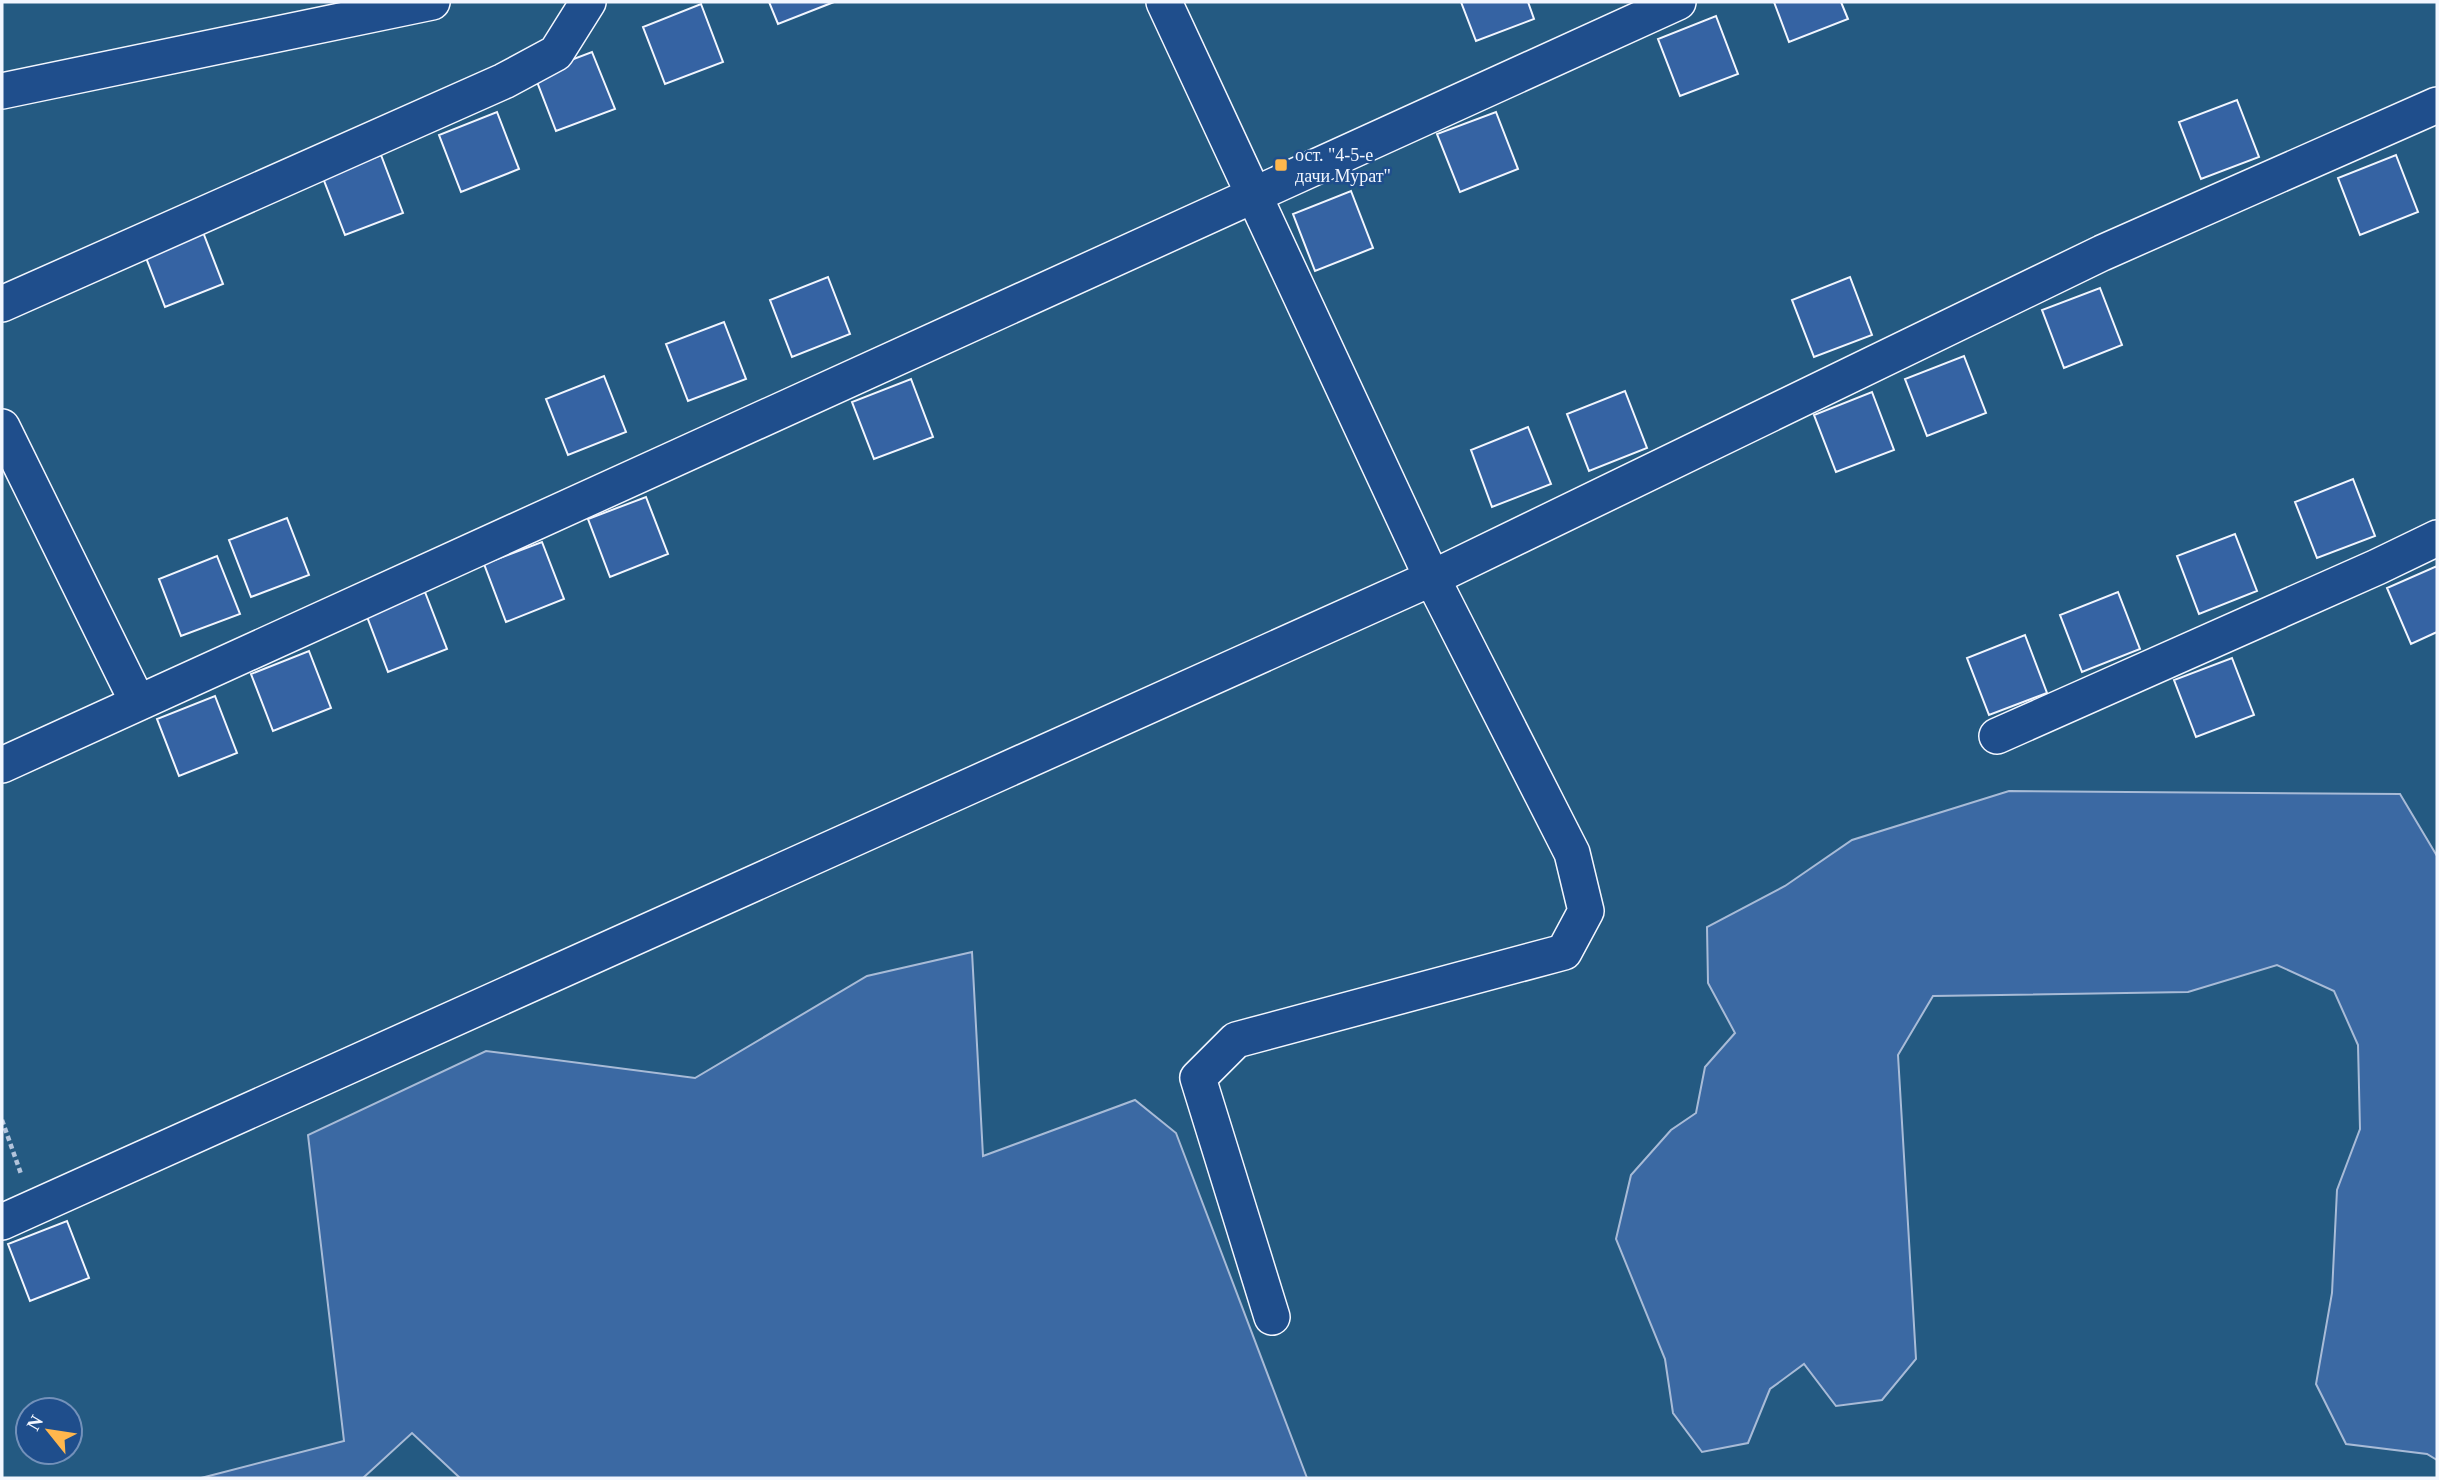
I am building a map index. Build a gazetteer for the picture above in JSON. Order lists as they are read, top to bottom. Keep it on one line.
{"places":{"transit":["ост. \"4-5-е дачи Мурат\""]},"north":"top left"}
